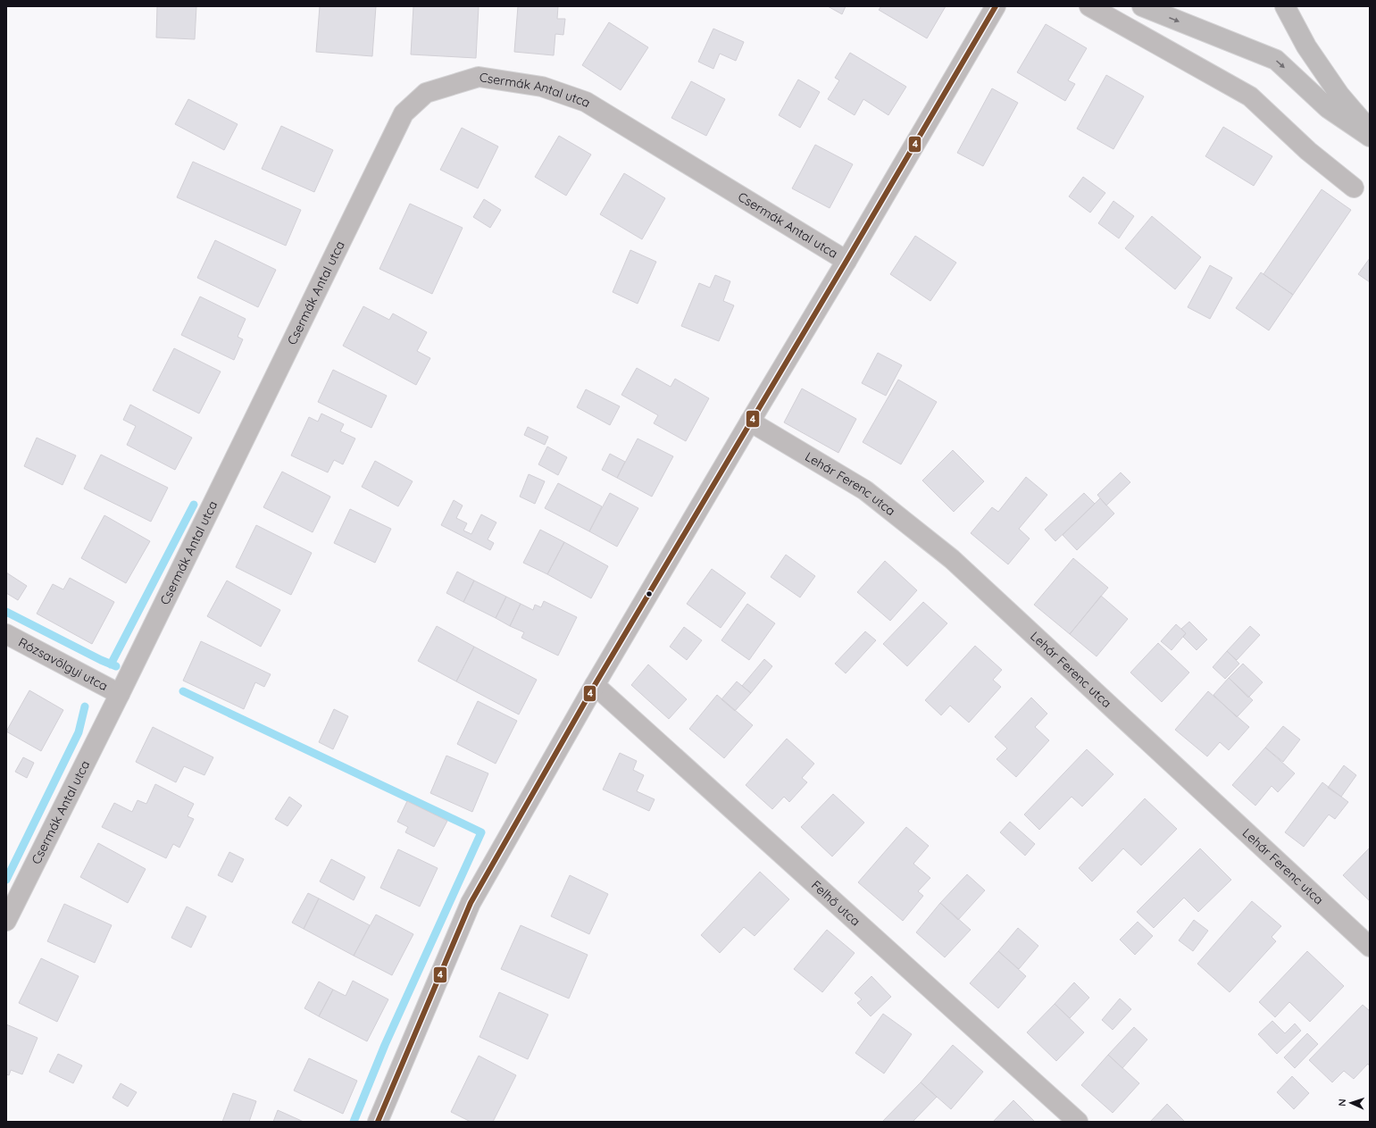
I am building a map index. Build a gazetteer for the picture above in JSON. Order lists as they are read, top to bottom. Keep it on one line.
{"streets":{"street":["Csermák Antal utca","Lehár Ferenc utca","Rózsavölgyi utca","Felhő utca"]},"crossings":[["Csermák Antal utca","Rózsavölgyi utca"]],"lines":["transit line 4"],"north":"left"}
